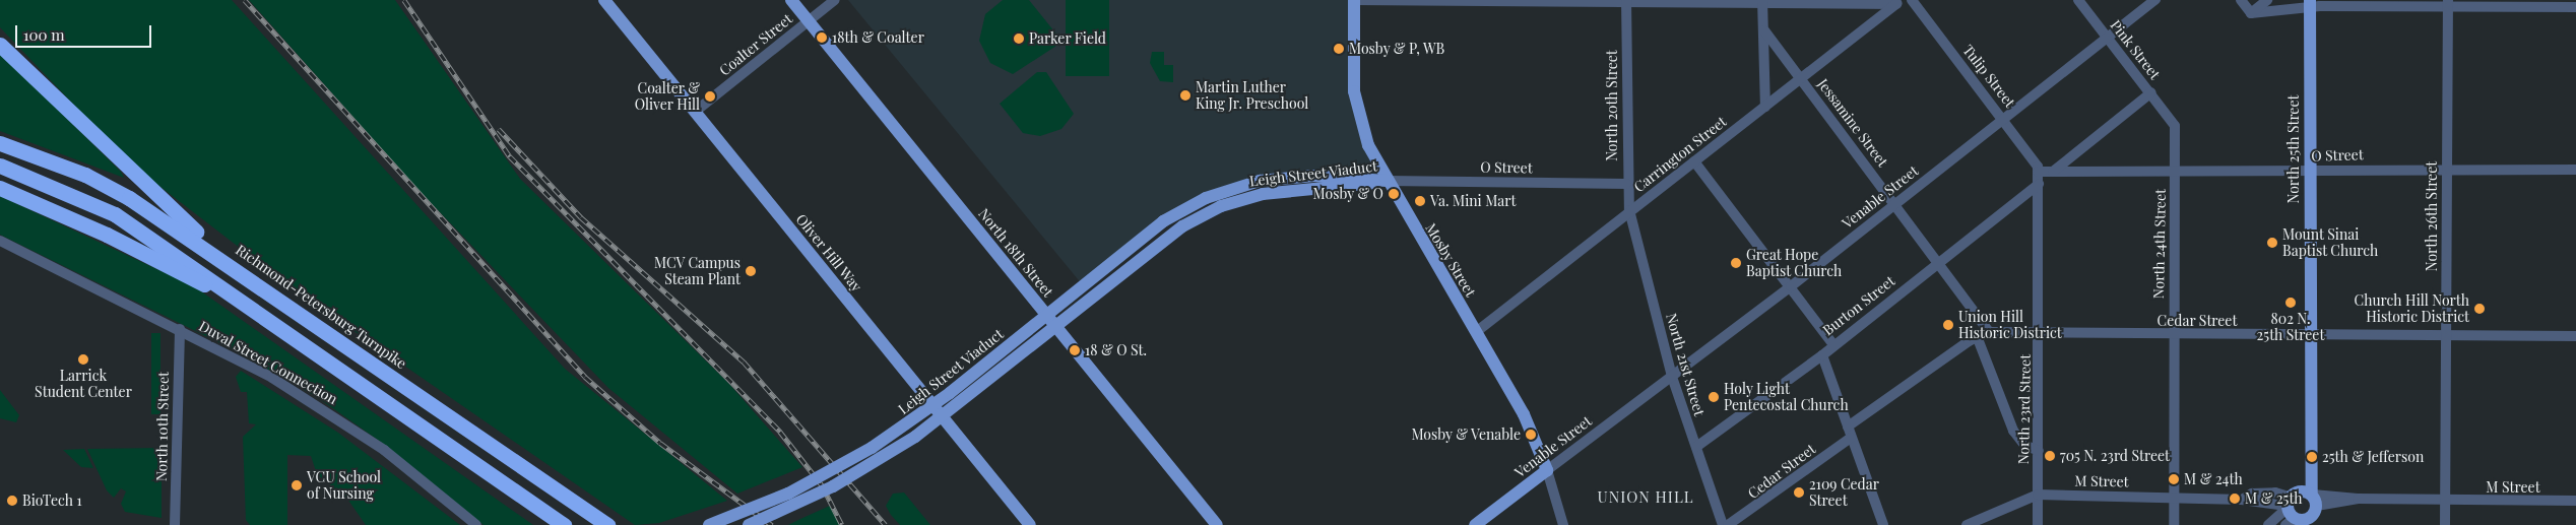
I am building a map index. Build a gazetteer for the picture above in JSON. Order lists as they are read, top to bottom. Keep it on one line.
{"streets":{"highway":["Richmond-Petersburg Turnpike"],"main road":["North 25th Street","Leigh Street Viaduct","Venable Street","Oliver Hill Way","North 18th Street","Mosby Street"],"street":["Coalter Street","Pink Street","Tulip Street","North 20th Street","Jessamine Street","Carrington Street","O Street","North 26th Street","North 24th Street","Burton Street","Cedar Street","Duval Street Connection","North 21st Street","North 23rd Street","North 10th Street","M Street"]},"crossings":[["Coalter Street","Oliver Hill Way"],["Coalter Street","North 18th Street"],["Pink Street","Venable Street"],["Pink Street","North 24th Street"],["Tulip Street","O Street"],["Tulip Street","Venable Street"],["Tulip Street","North 23rd Street"],["North 20th Street","Carrington Street"],["North 20th Street","O Street"],["North 20th Street","North 21st Street"],["Jessamine Street","Carrington Street"],["Jessamine Street","Venable Street"],["Jessamine Street","Burton Street"],["Jessamine Street","Cedar Street"],["North 25th Street","O Street"],["North 25th Street","Cedar Street"],["North 25th Street","M Street"],["Carrington Street","Mosby Street"],["Carrington Street","North 21st Street"],["O Street","Leigh Street Viaduct"],["O Street","North 26th Street"],["O Street","North 24th Street"],["O Street","Mosby Street"],["O Street","North 23rd Street"],["Leigh Street Viaduct","Mosby Street"],["Venable Street","Mosby Street"],["Venable Street","North 21st Street"],["North 26th Street","Cedar Street"],["North 26th Street","M Street"],["North 24th Street","Cedar Street"],["North 24th Street","M Street"],["Burton Street","North 21st Street"],["Burton Street","North 23rd Street"],["Cedar Street","North 21st Street"],["Cedar Street","North 23rd Street"],["Duval Street Connection","North 10th Street"],["North 23rd Street","M Street"]],"districts":["UNION HILL"],"places":["18th & Coalter","Parker Field","Mosby & P, WB","Martin Luther King Jr. Preschool","Coalter & Oliver Hill","Mosby & O","Va. Mini Mart","Mount Sinai Baptist Church","Great Hope Baptist Church","MCV Campus Steam Plant","802 N. 25th Street","Church Hill North Historic District","Union Hill Historic District","18 & O St.","Larrick Student Center","Holy Light Pentecostal Church","Mosby & Venable","705 N. 23rd Street","25th & Jefferson","M & 24th","VCU School of Nursing","2109 Cedar Street","M & 25th","BioTech 1"],"scale_bar":"100 m"}
